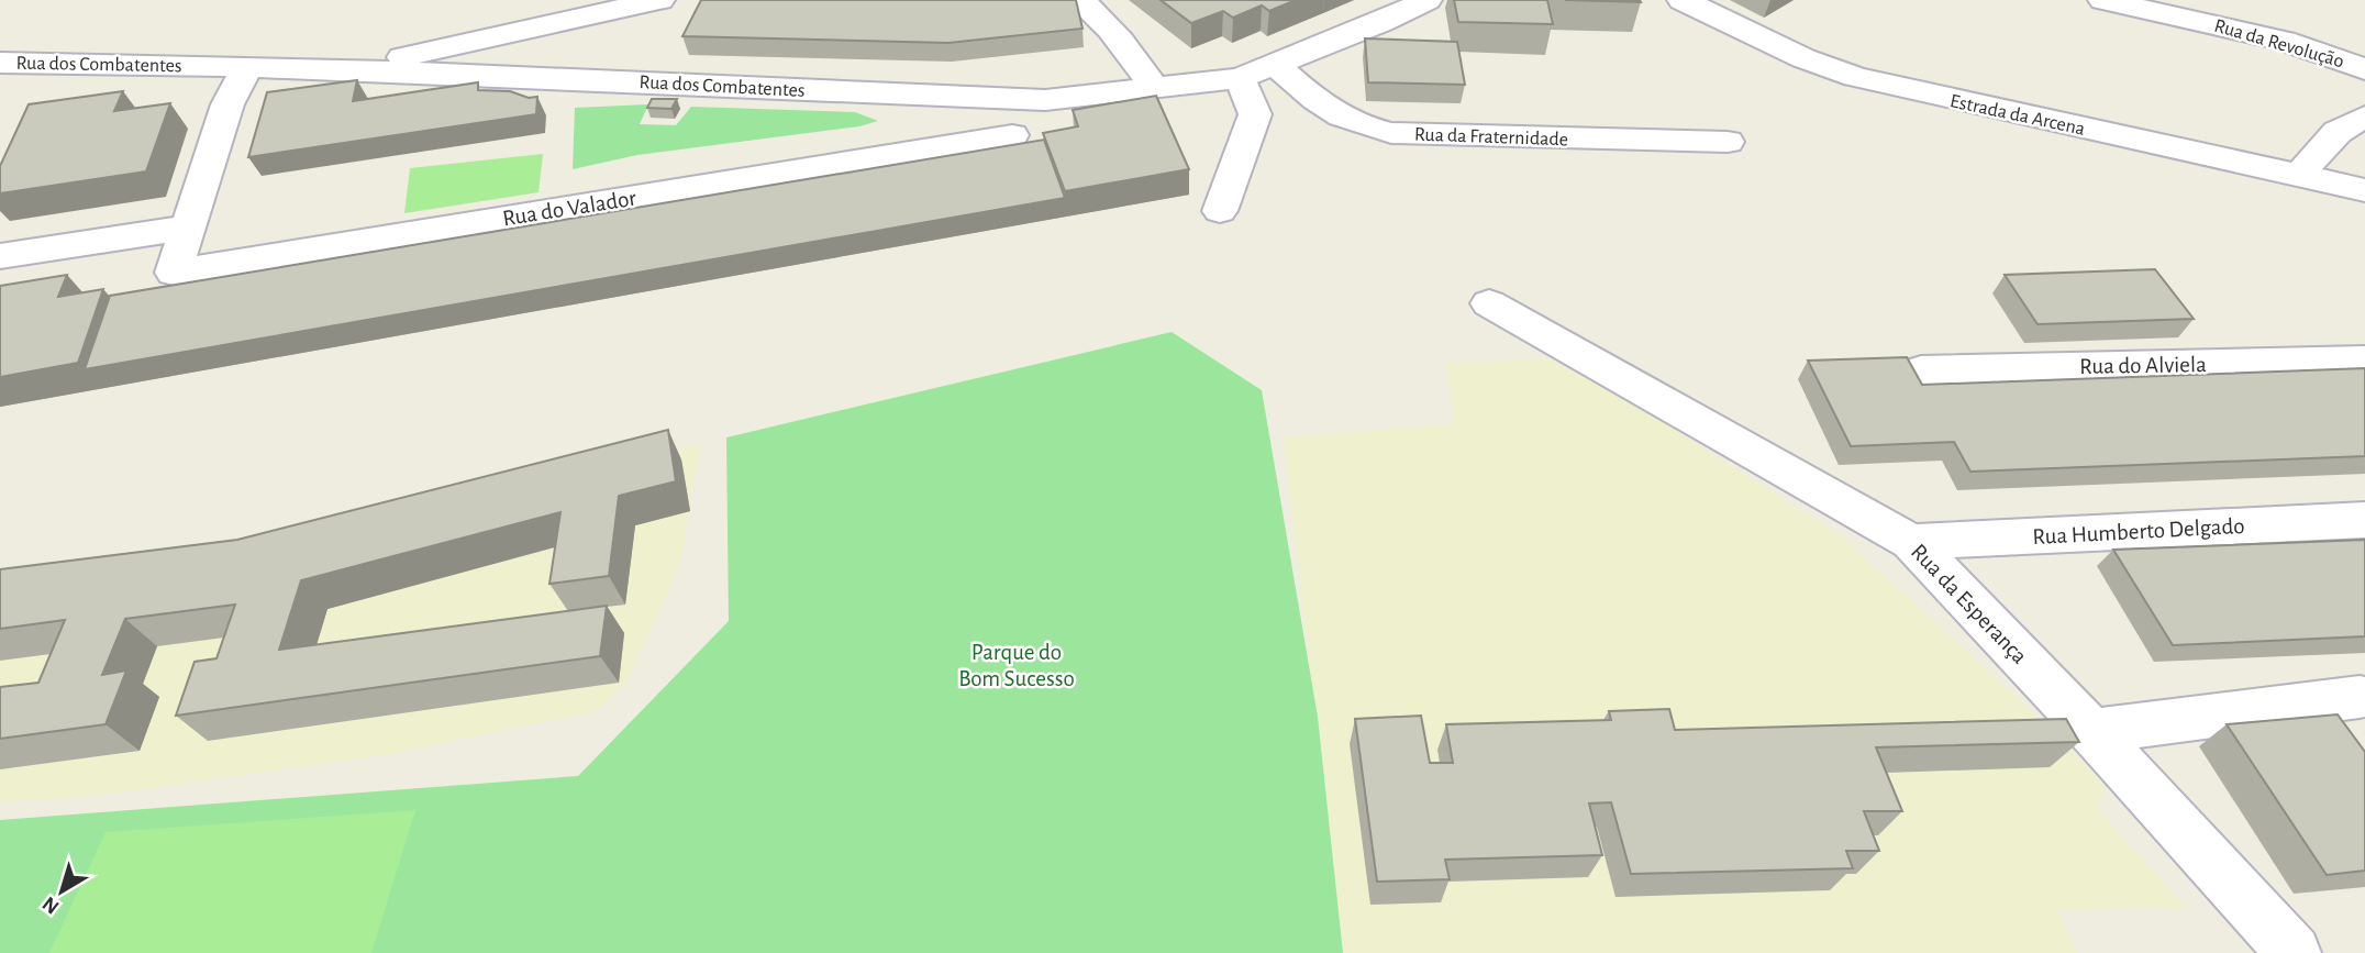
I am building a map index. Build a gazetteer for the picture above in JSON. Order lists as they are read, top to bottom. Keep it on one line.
{"streets":{"street":["Rua da Revolução","Rua dos Combatentes","Estrada da Arcena","Rua da Fraternidade","Rua do Valador","Rua do Alviela","Rua Humberto Delgado","Rua da Esperança"]},"crossings":[["Rua dos Combatentes","Rua da Fraternidade"],["Rua dos Combatentes","Rua do Valador"],["Rua Humberto Delgado","Rua da Esperança"]],"parks":["Parque do Bom Sucesso"],"north":"bottom left"}
